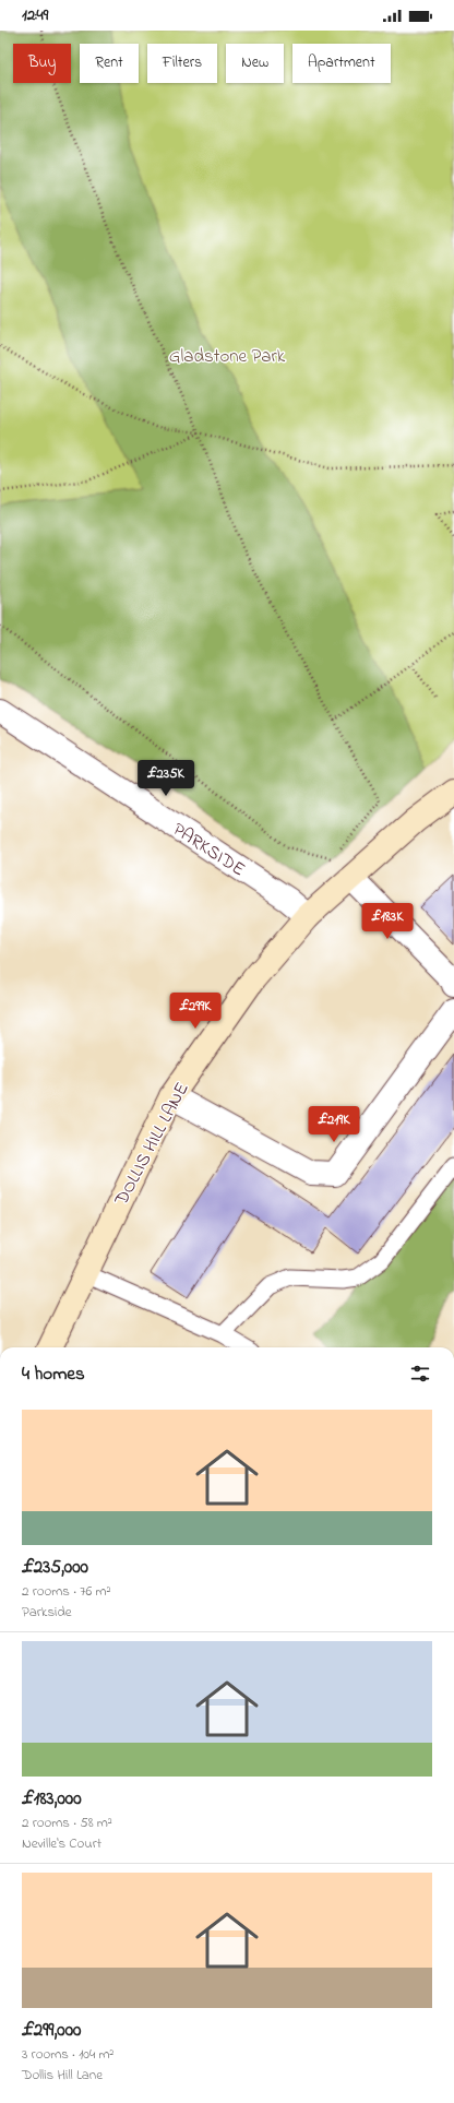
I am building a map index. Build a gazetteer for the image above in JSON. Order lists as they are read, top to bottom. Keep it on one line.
{"streets":{"street":["PARKSIDE","DOLLIS HILL LANE"]},"crossings":[["PARKSIDE","DOLLIS HILL LANE"]],"parks":["Gladstone Park"],"page":{"status":"12:49","chip":["Buy","Rent","Filters","New","Apartment"],"price":["£235K","£183K","£299K","£219K"],"heading":"4 homes","list":[{"name":"£235,000","note":"2 rooms · 76 m² · Parkside"},{"name":"£183,000","note":"2 rooms · 58 m² · Neville's Court"},{"name":"£299,000","note":"3 rooms · 104 m² · Dollis Hill Lane"}]}}
